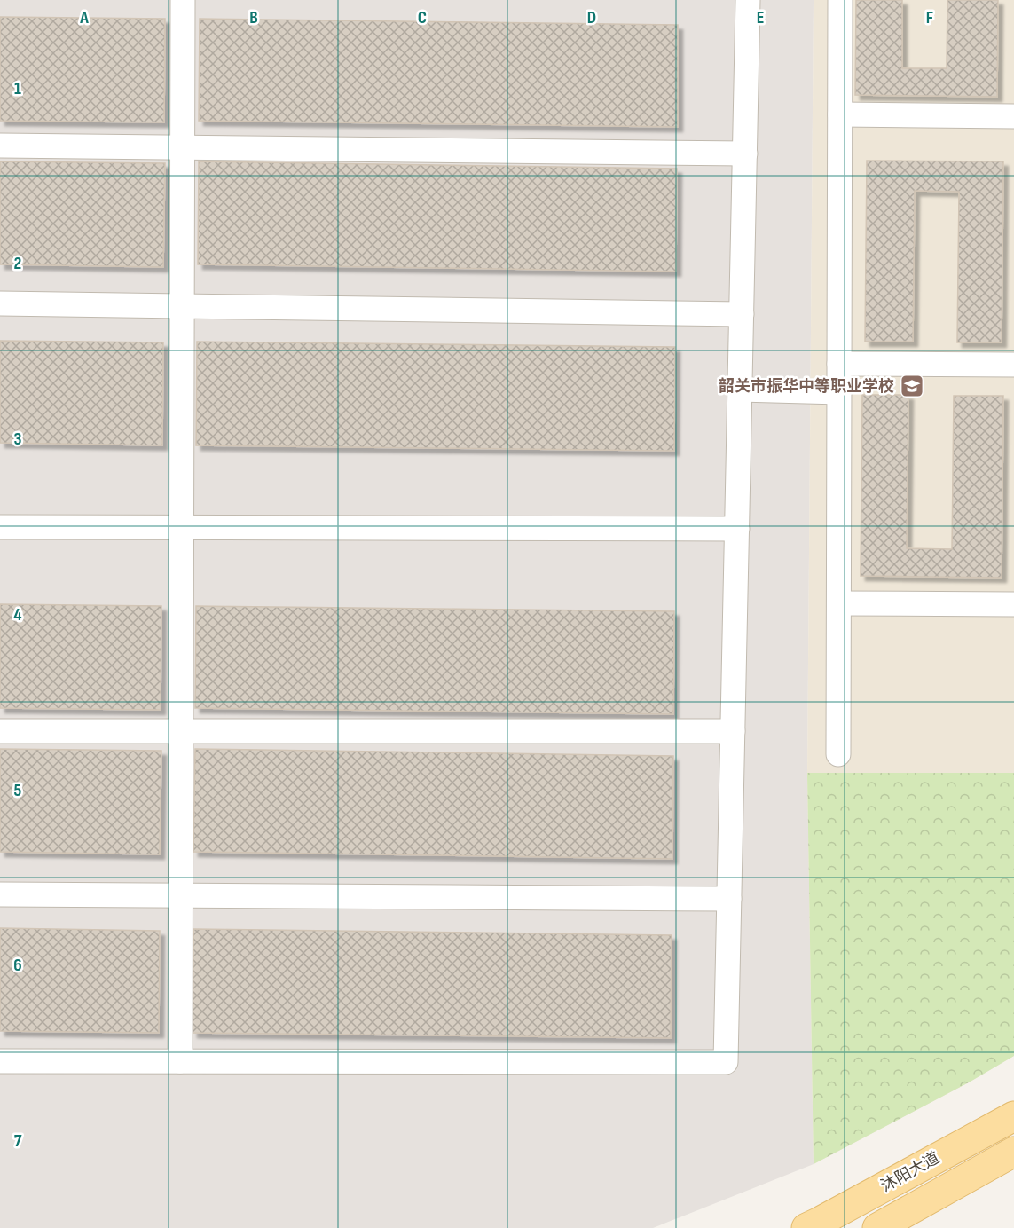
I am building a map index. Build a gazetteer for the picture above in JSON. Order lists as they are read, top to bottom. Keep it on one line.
{"streets":{"main road":["沐阳大道"]},"places":{"school or university":["韶关市振华中等职业学校"]},"grid":{"columns":["A","B","C","D","E","F"],"rows":["1","2","3","4","5","6","7"]}}
